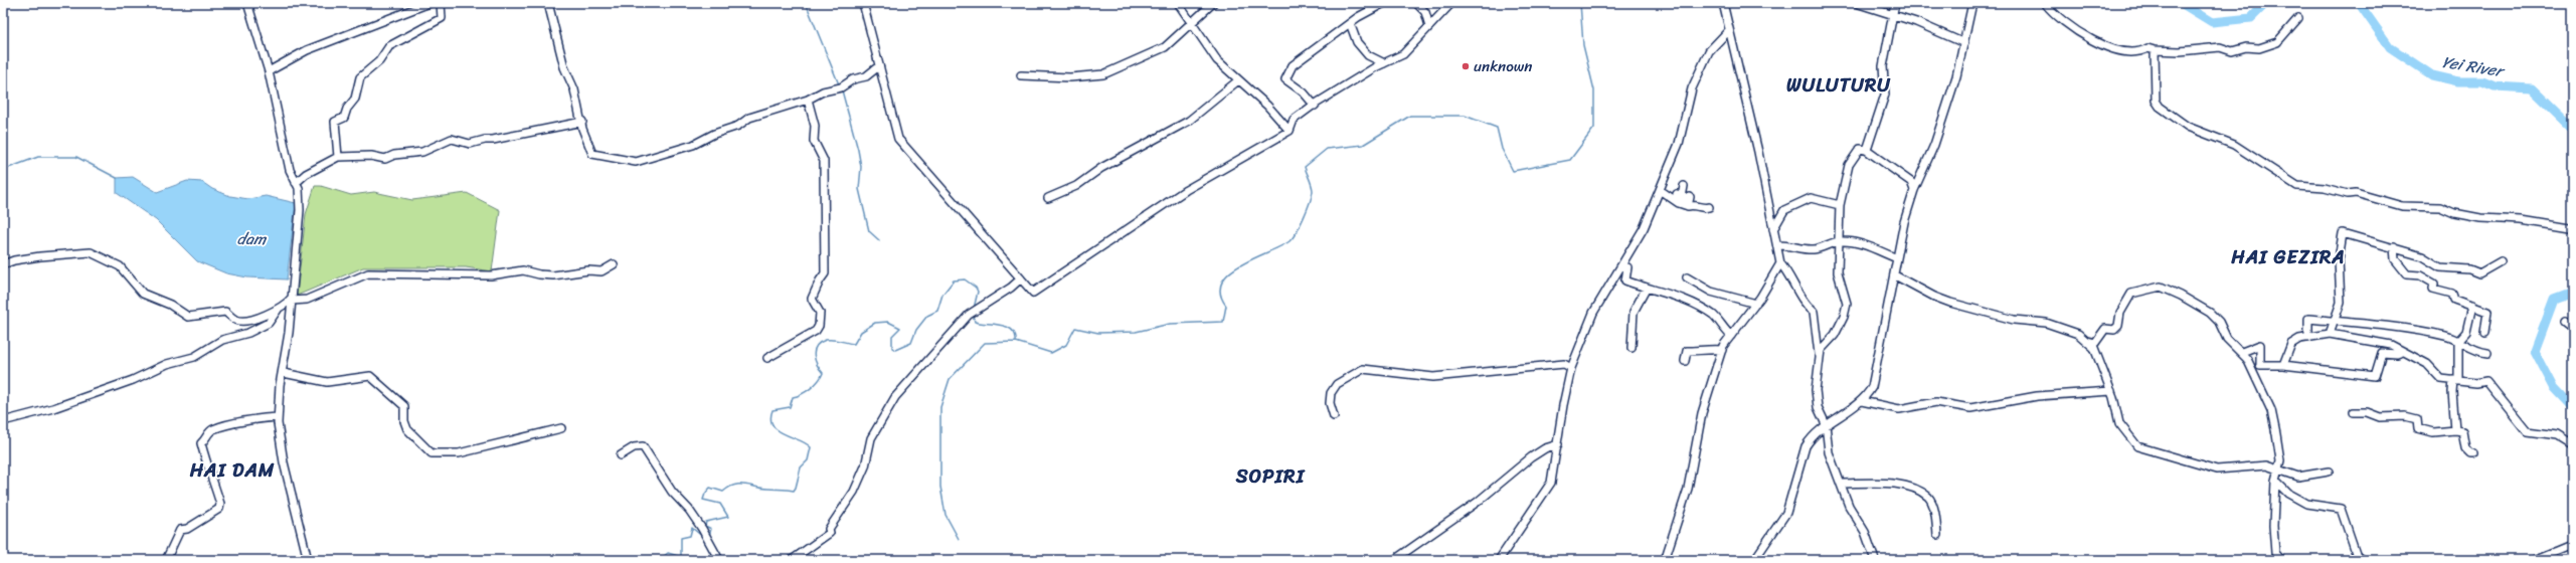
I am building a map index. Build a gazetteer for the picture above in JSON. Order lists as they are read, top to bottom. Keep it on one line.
{"districts":["WULUTURU","HAI GEZIRA","HAI DAM","SOPIRI"],"water":["Yei River","dam"],"places":["unknown"]}
